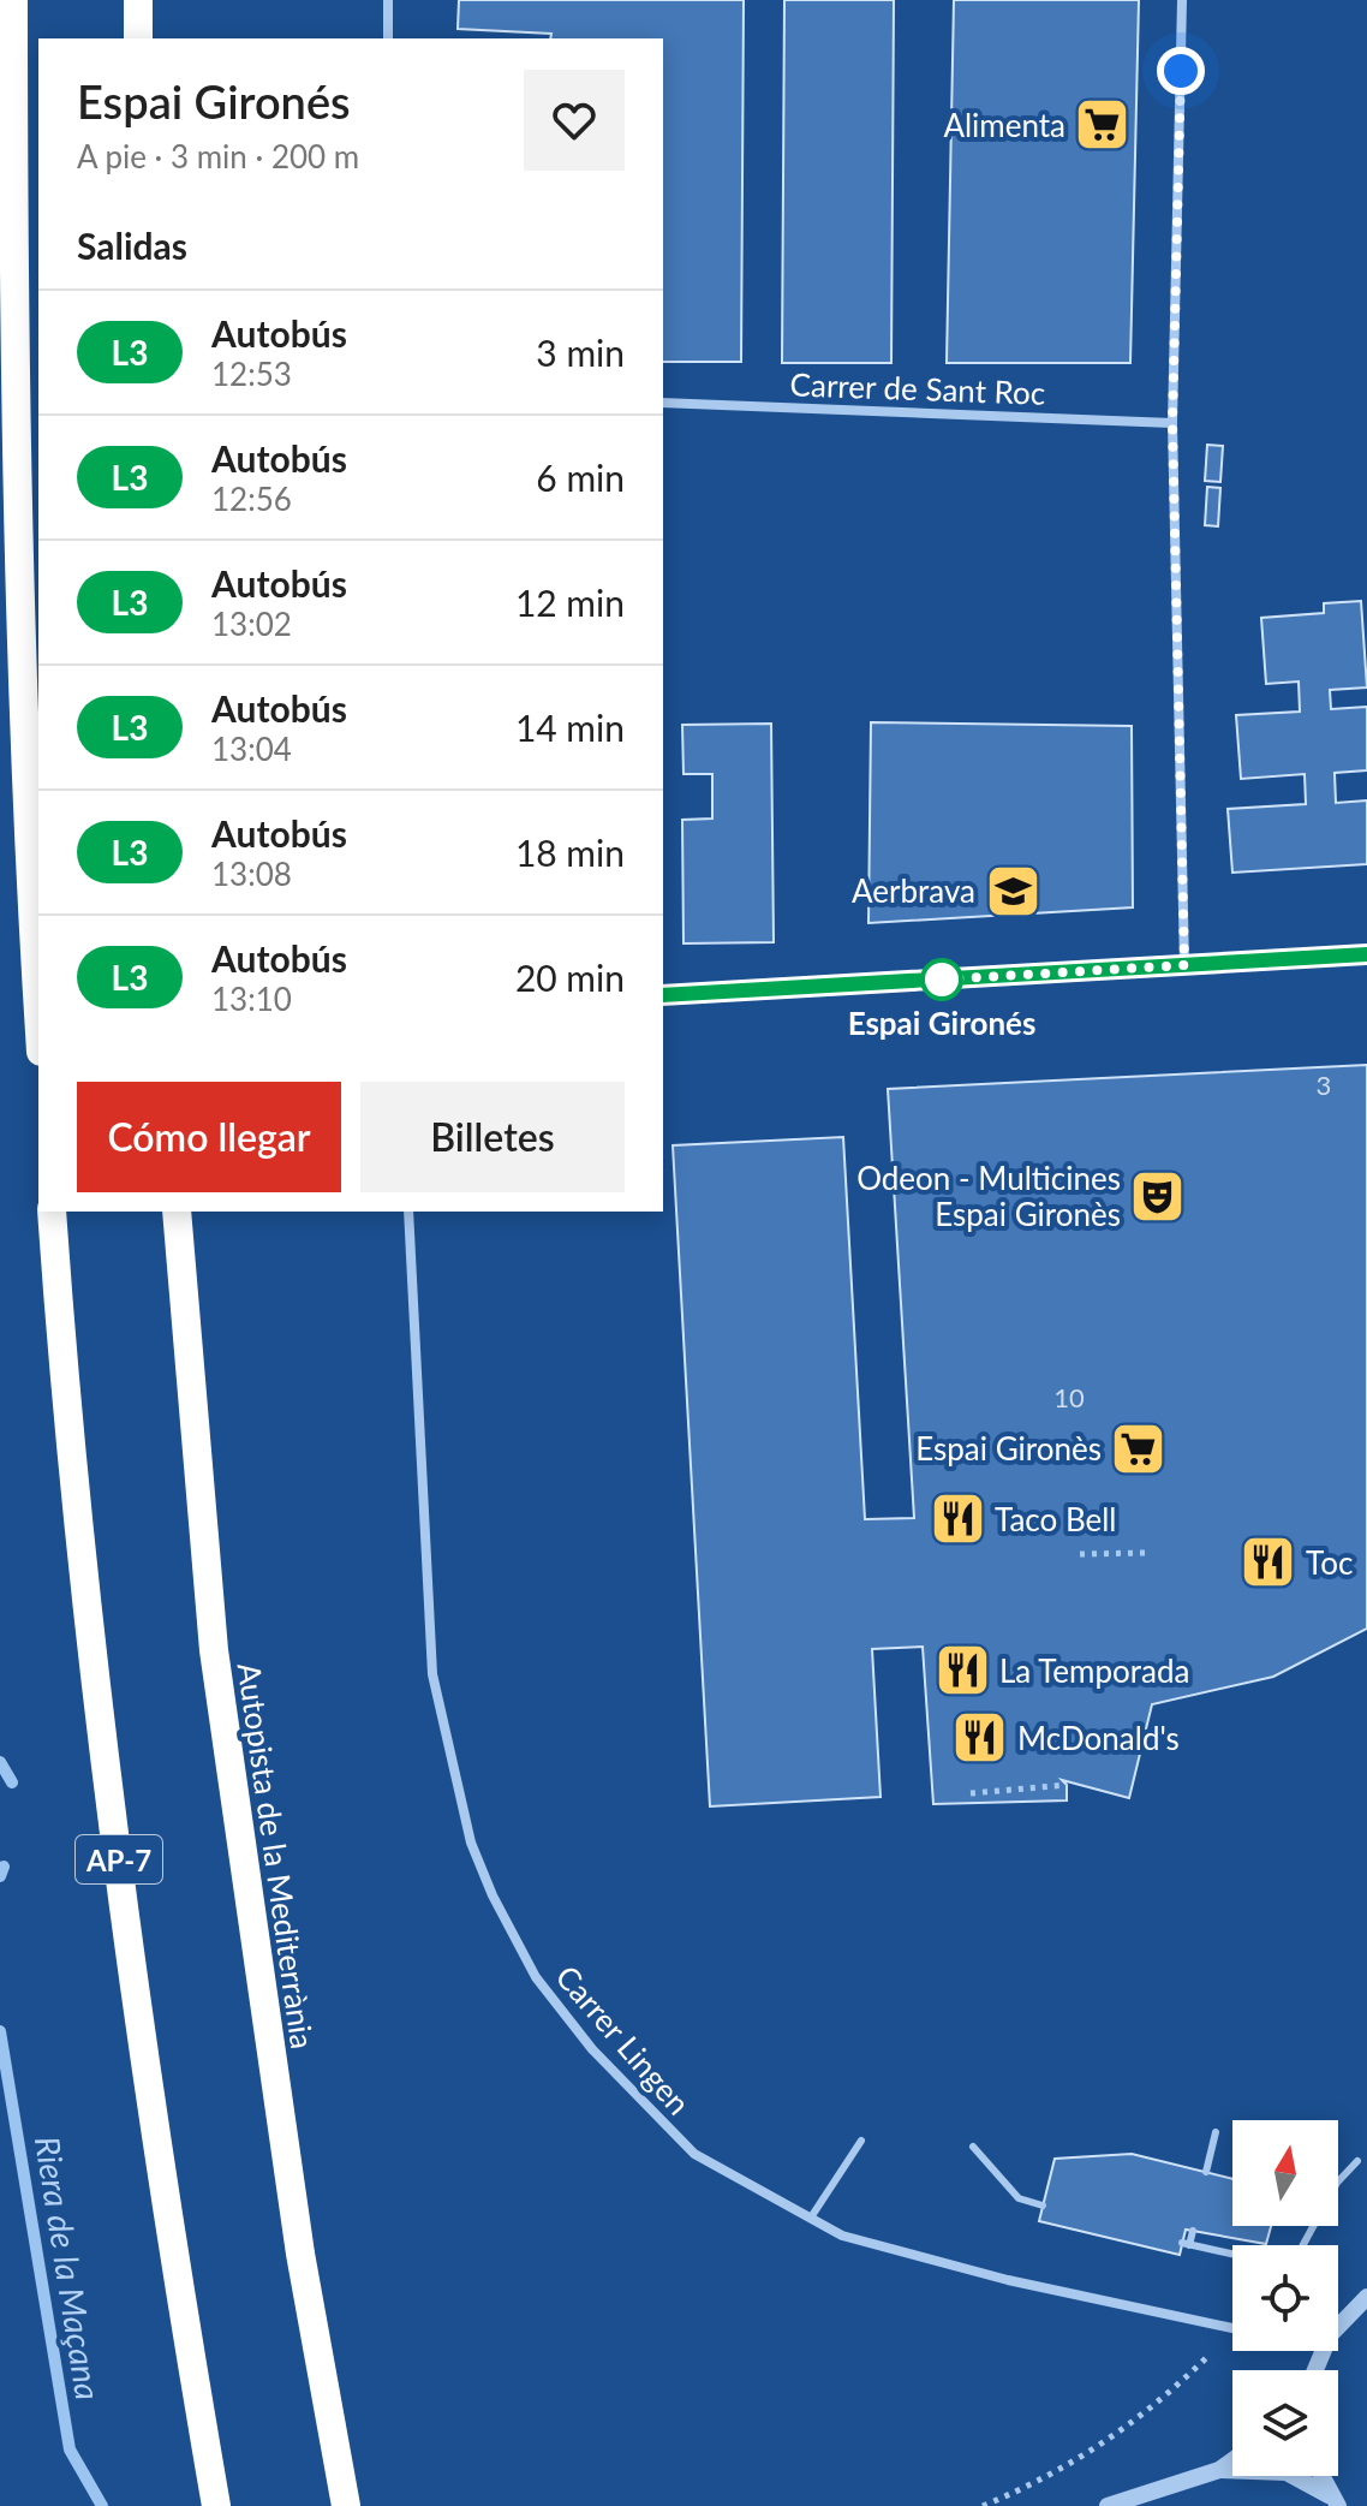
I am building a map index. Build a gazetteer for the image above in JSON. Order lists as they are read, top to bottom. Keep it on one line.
{"streets":{"highway":["Autopista de la Mediterrània","AP-7"],"street":["Carrer de Sant Roc","Carrer Lingen"]},"water":["Riera de la Maçana"],"places":{"supermarket":["Alimenta","Espai Gironès"],"school or university":["Aerbrava"],"other":["Espai Gironés"],"theatre":["Odeon - Multicines Espai Gironès"],"restaurant":["Taco Bell","Toc","La Temporada","McDonald's"]},"lines":["bus line L3"],"house_numbers":["3","10"],"north":"top","page":{"heading":[["Espai Gironés","A pie · 3 min · 200 m"],"Salidas"],"list":[{"mark":"L3","name":"Autobús","note":"12:53","value":"3 min"},{"mark":"L3","name":"Autobús","note":"12:56","value":"6 min"},{"mark":"L3","name":"Autobús","note":"13:02","value":"12 min"},{"mark":"L3","name":"Autobús","note":"13:04","value":"14 min"},{"mark":"L3","name":"Autobús","note":"13:08","value":"18 min"},{"mark":"L3","name":"Autobús","note":"13:10","value":"20 min"}],"buttons":["Cómo llegar","Billetes"]}}
